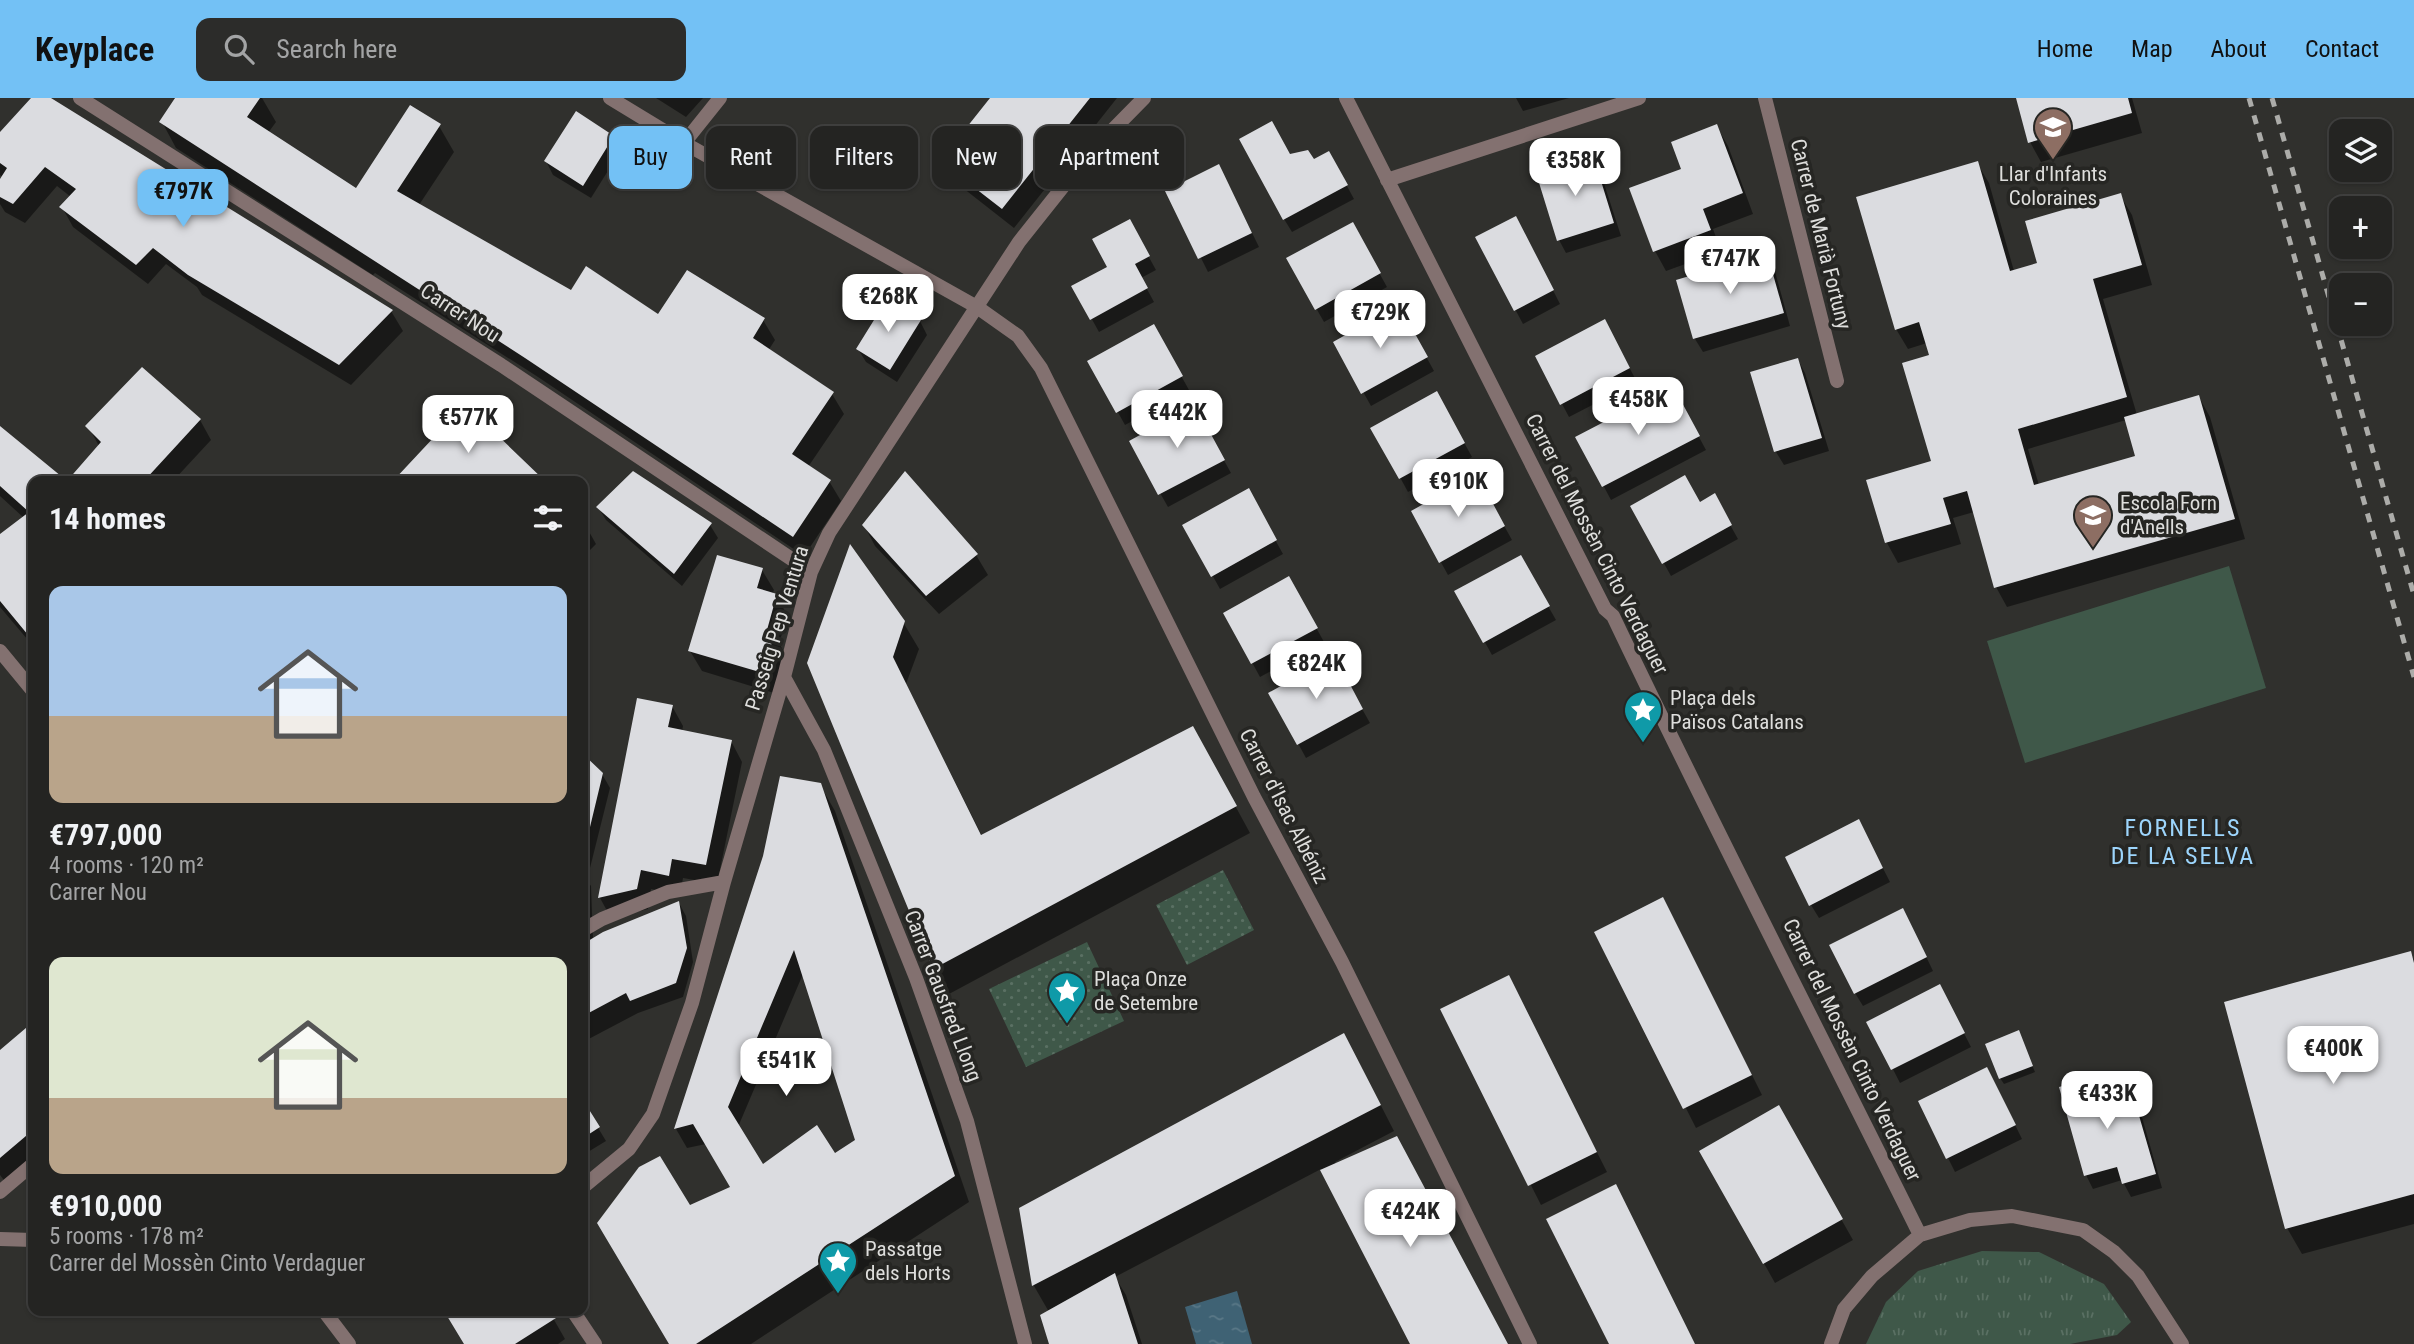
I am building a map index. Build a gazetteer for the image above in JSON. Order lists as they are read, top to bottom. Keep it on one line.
{"streets":{"street":["Carrer de Marià Fortuny","Carrer Nou","Carrer del Mossèn Cinto Verdaguer","Passeig Pep Ventura","Carrer d'Isac Albéniz","Carrer Gausfred Llong"]},"crossings":[["Carrer Nou","Passeig Pep Ventura"],["Passeig Pep Ventura","Carrer d'Isac Albéniz"],["Passeig Pep Ventura","Carrer Gausfred Llong"]],"districts":["FORNELLS DE LA SELVA"],"places":{"school or university":["Llar d'Infants Coloraines","Escola Forn d'Anells"],"place":["Plaça dels Països Catalans","Plaça Onze de Setembre","Passatge dels Horts"]},"page":{"header":"Keyplace","search":"Search here","nav":["Home","Map","About","Contact"],"map_buttons":["+","−"],"chip":["Buy","Rent","Filters","New","Apartment"],"price":["€358K","€797K","€747K","€268K","€729K","€458K","€442K","€577K","€910K","€824K","€400K","€541K","€433K","€424K"],"heading":"14 homes","list":[{"name":"€797,000","note":"4 rooms · 120 m² · Carrer Nou"},{"name":"€910,000","note":"5 rooms · 178 m² · Carrer del Mossèn Cinto Verdaguer"}]}}
